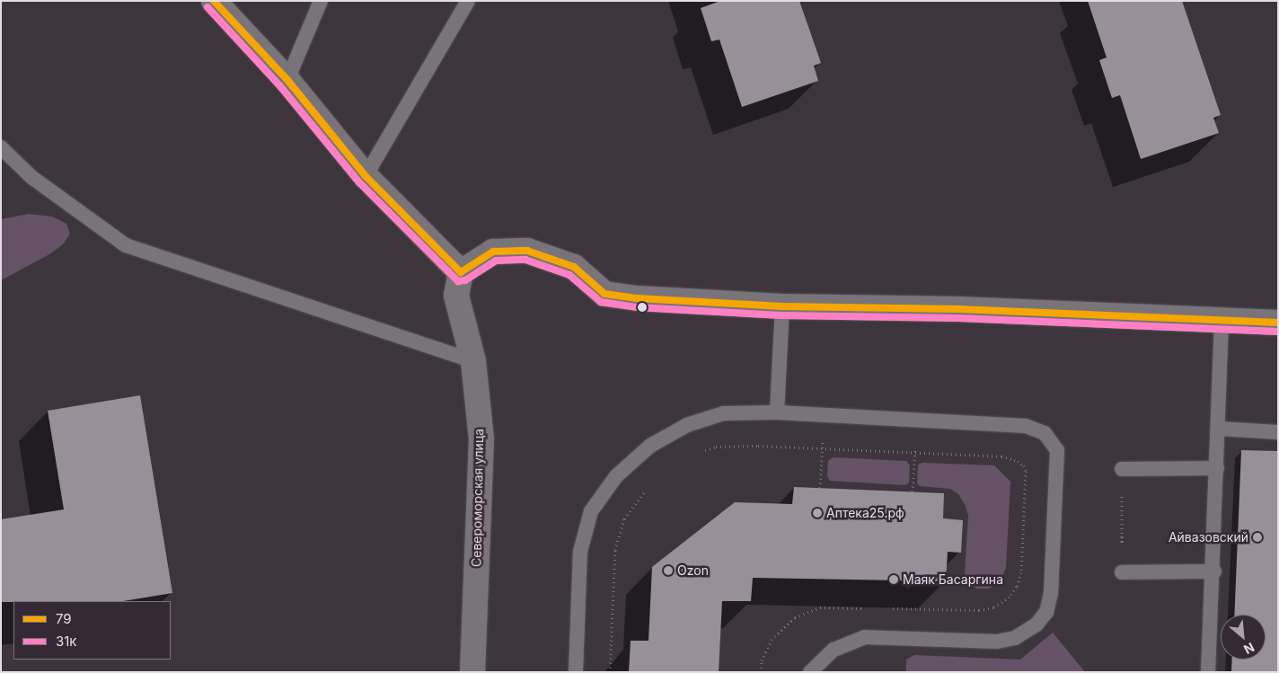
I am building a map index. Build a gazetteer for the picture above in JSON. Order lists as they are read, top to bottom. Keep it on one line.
{"streets":{"street":["Североморская улица"]},"places":["Аптека25.рф","Айвазовский","Ozon","Маяк Басаргина"],"lines":["transit line 79","transit line 31к"],"legend":["79","31к"],"north":"bottom right"}
